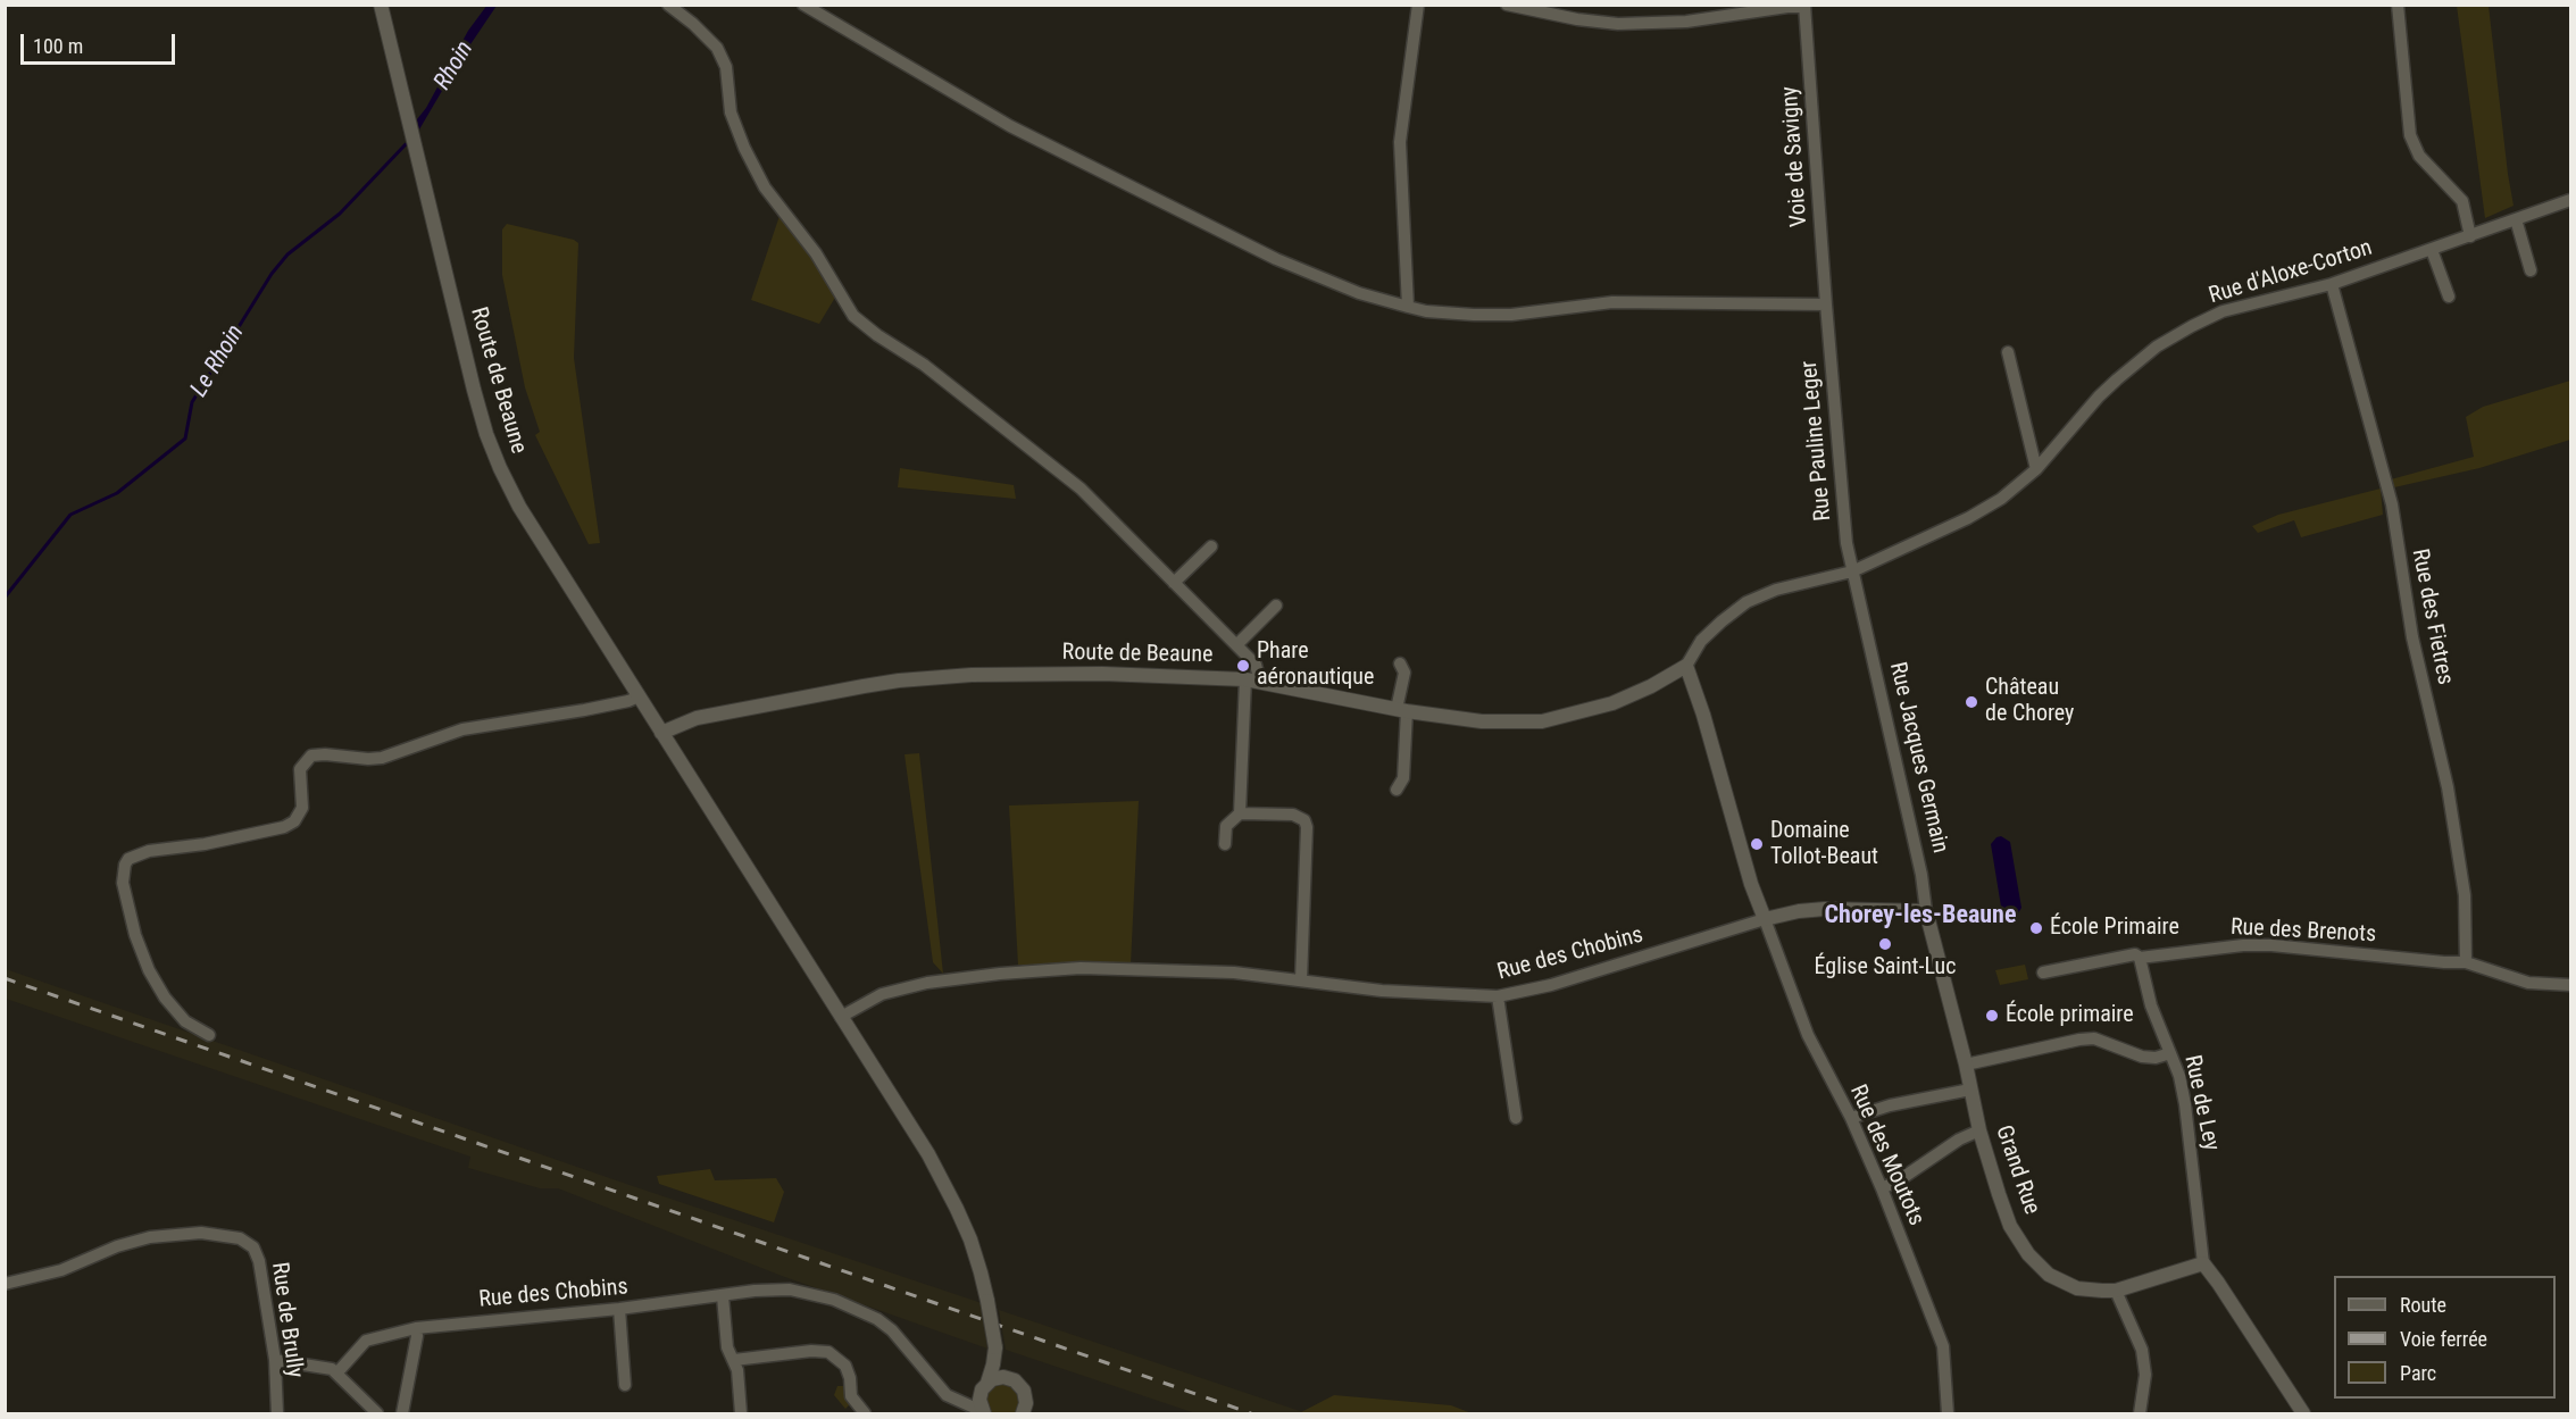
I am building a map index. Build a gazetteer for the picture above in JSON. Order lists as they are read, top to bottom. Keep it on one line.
{"streets":{"street":["Voie de Savigny","Rue d'Aloxe-Corton","Route de Beaune","Rue Pauline Leger","Rue des Fietres","Rue Jacques Germain","Rue des Brenots","Rue des Chobins","Rue de Ley","Rue des Moutots","Grand Rue","Rue de Brully"]},"crossings":[["Voie de Savigny","Rue Pauline Leger"],["Rue d'Aloxe-Corton","Route de Beaune"],["Rue d'Aloxe-Corton","Rue Pauline Leger"],["Rue d'Aloxe-Corton","Rue des Fietres"],["Rue d'Aloxe-Corton","Rue Jacques Germain"],["Route de Beaune","Rue des Chobins"],["Rue Pauline Leger","Rue Jacques Germain"],["Rue des Fietres","Rue des Brenots"],["Rue Jacques Germain","Grand Rue"],["Rue des Brenots","Rue de Ley"],["Rue des Chobins","Rue des Moutots"],["Rue de Ley","Grand Rue"]],"districts":["Chorey-les-Beaune"],"water":["Rhoin","Le Rhoin"],"places":["Phare aéronautique","Château de Chorey","Domaine Tollot-Beaut","École Primaire","Église Saint-Luc","École primaire"],"legend":["Route","Voie ferrée","Parc"],"scale_bar":"100 m"}
